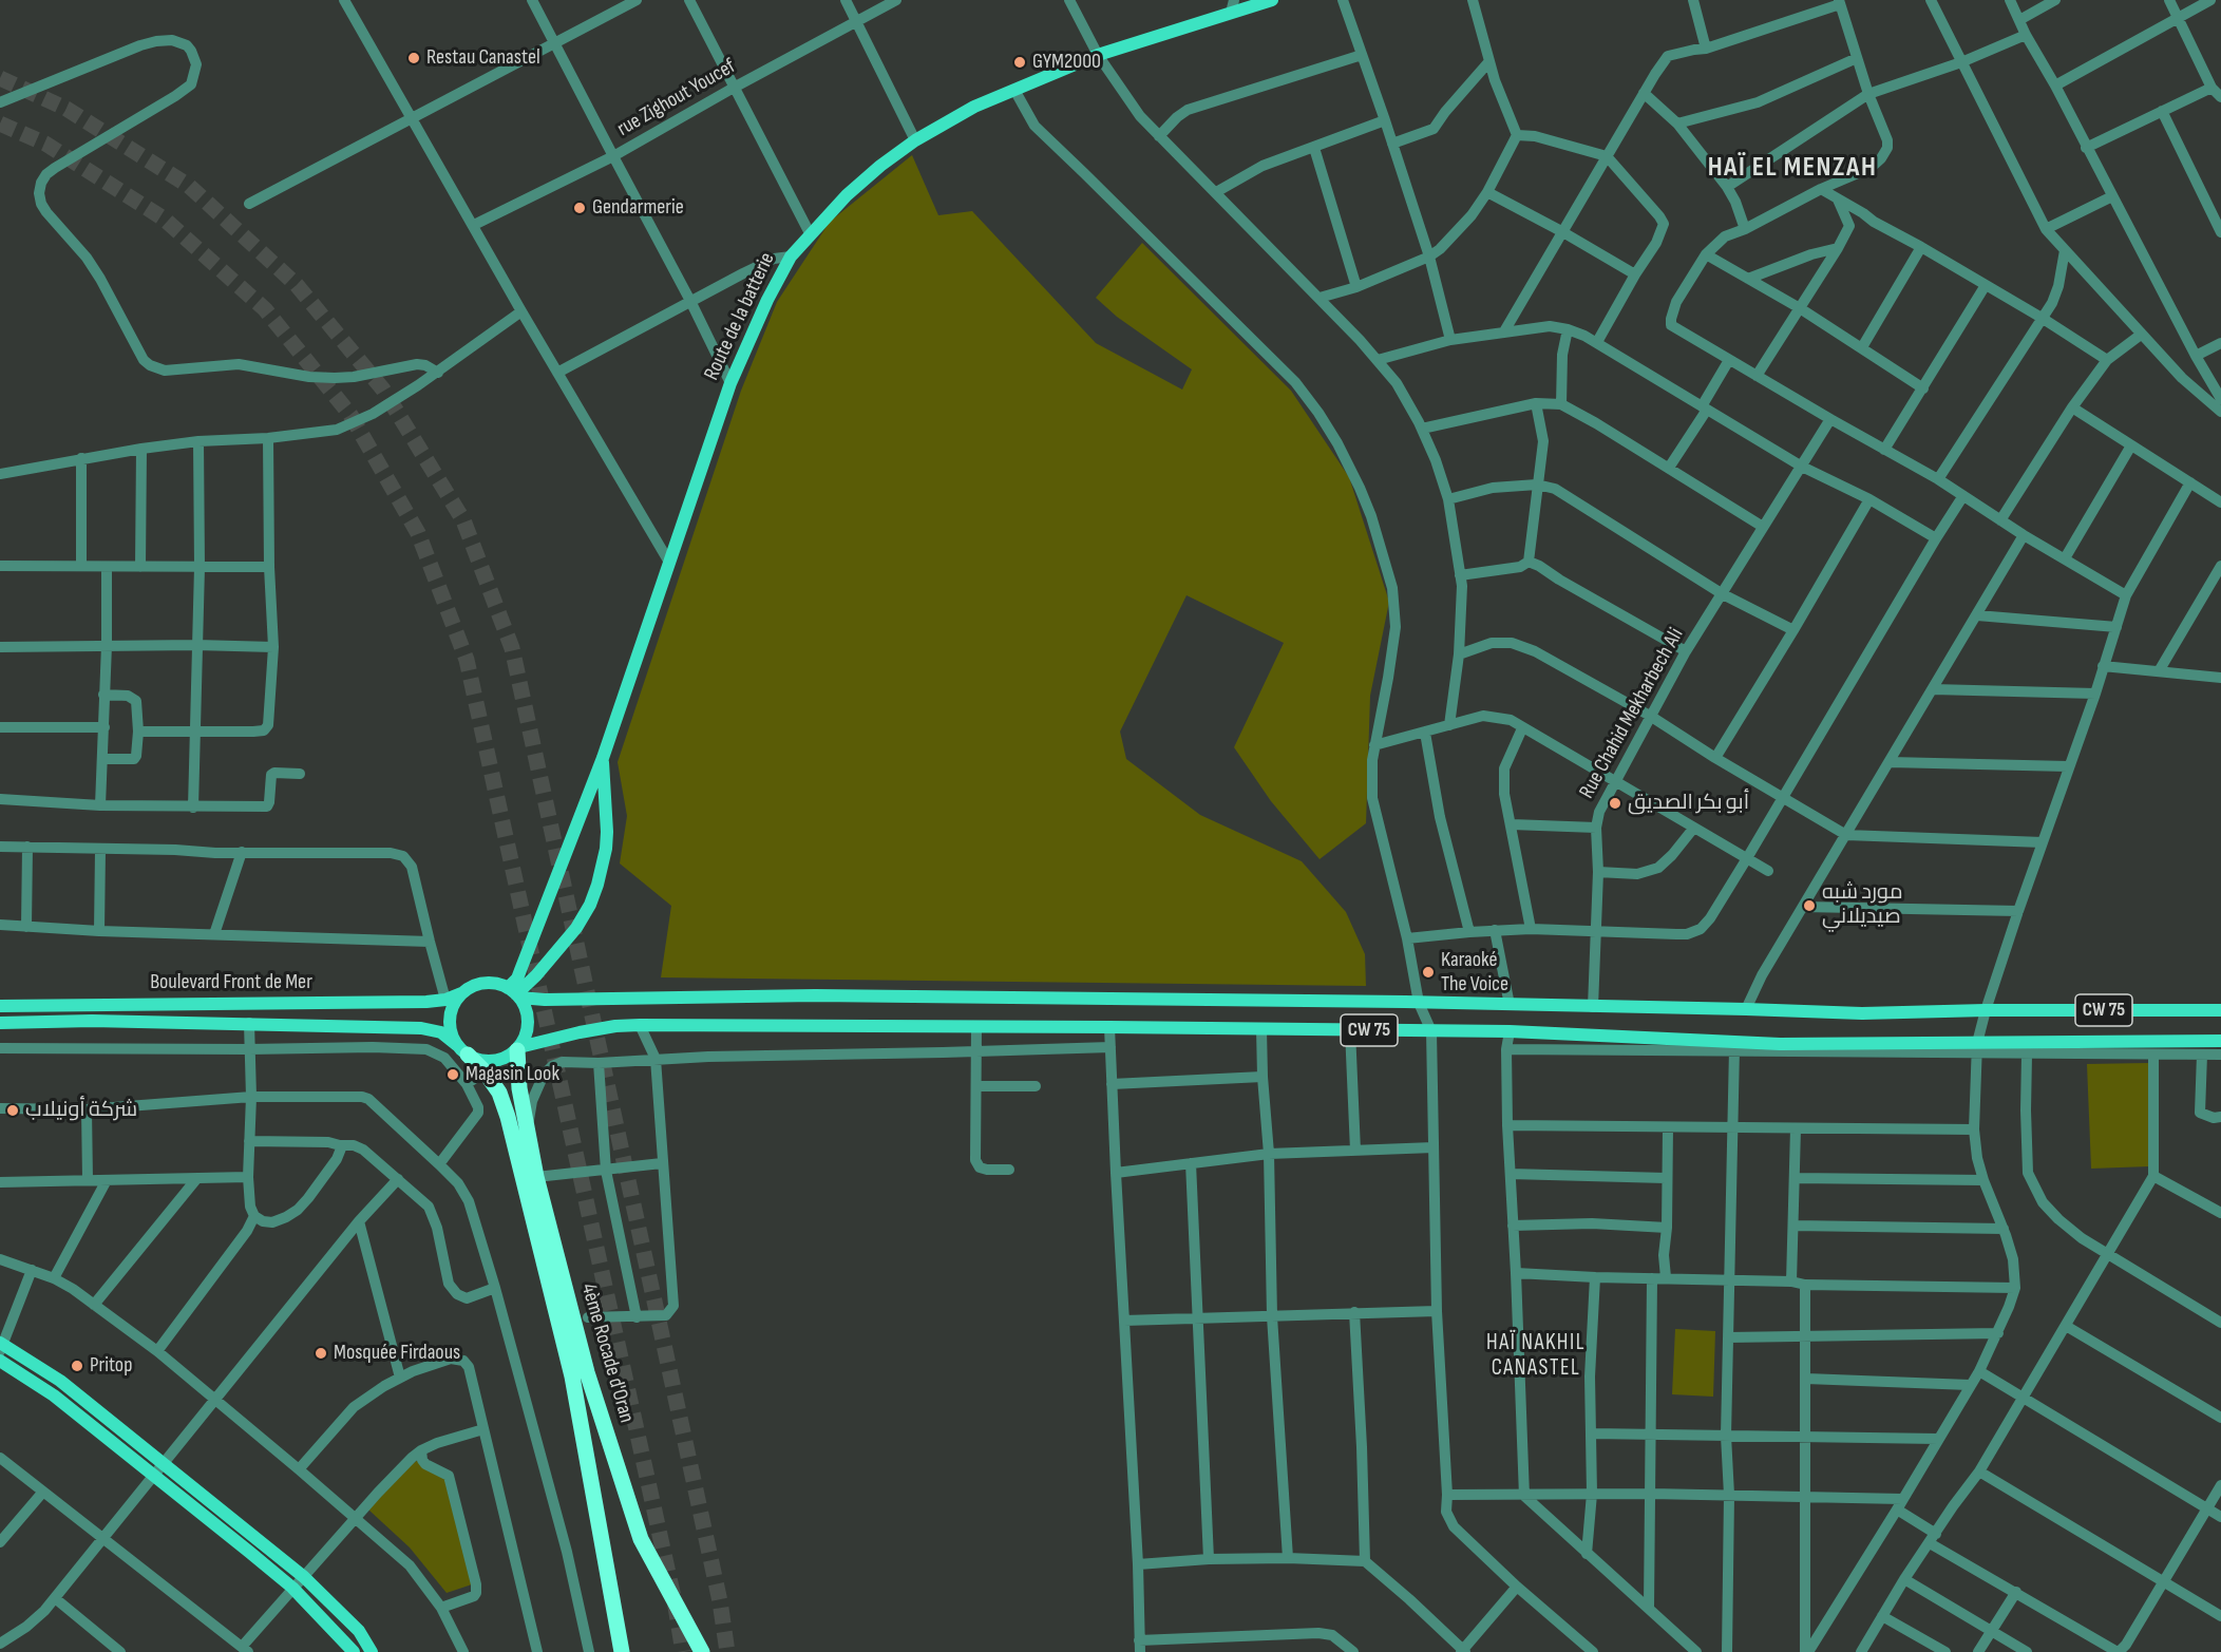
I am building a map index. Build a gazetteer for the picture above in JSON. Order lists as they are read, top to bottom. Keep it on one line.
{"streets":{"highway":["4ème Rocade d'Oran"],"main road":["Route de la batterie","Boulevard Front de Mer","CW 75"],"street":["rue Zighout Youcef","Rue Chahid Mekharbech Ali"]},"crossings":[["Route de la batterie","Boulevard Front de Mer"],["Route de la batterie","CW 75"],["Route de la batterie","4ème Rocade d'Oran"],["Boulevard Front de Mer","CW 75"],["Boulevard Front de Mer","4ème Rocade d'Oran"],["CW 75","4ème Rocade d'Oran"]],"districts":["HAÏ EL MENZAH","HAÏ NAKHIL CANASTEL"],"places":["Restau Canastel","GYM2000","Gendarmerie","أبو بكر الصديق","مورد شبه صيديلاني","Karaoké The Voice","Magasin Look","شركة أونيلاب","Mosquée Firdaous","Pritop"]}
